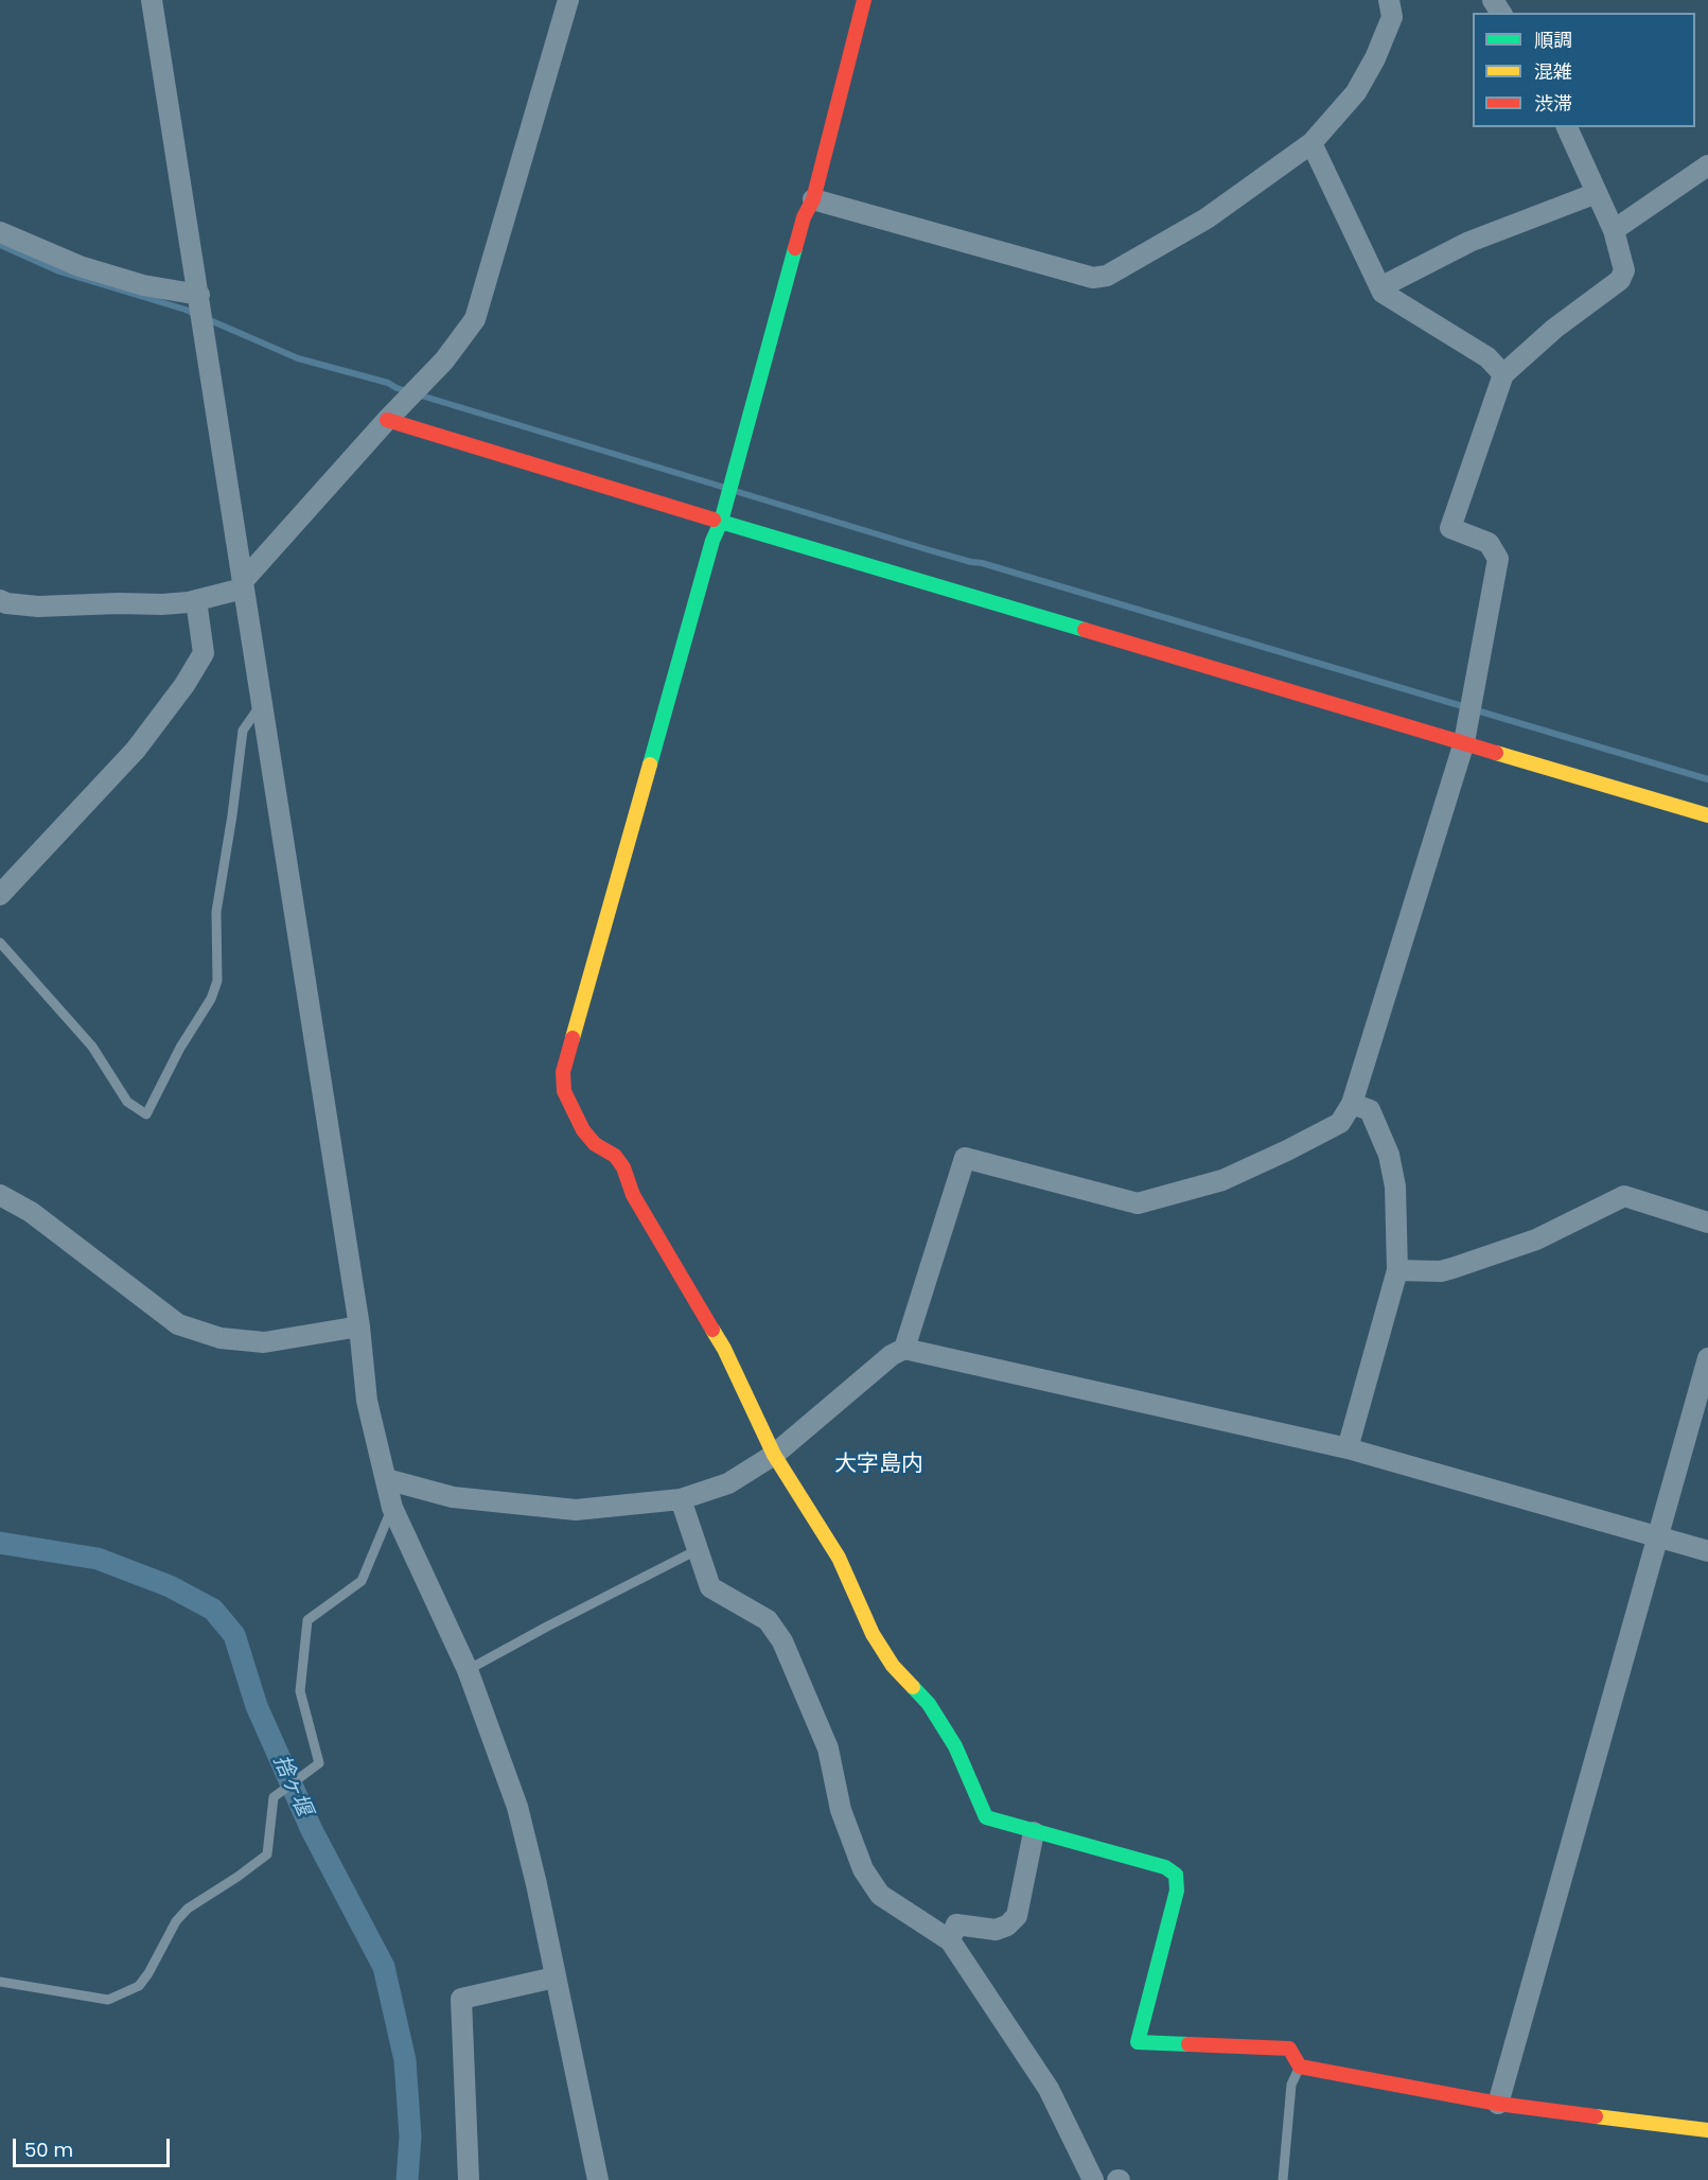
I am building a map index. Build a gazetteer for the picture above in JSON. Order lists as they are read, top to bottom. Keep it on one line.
{"districts":["大字島内"],"water":["捨ヶ堰"],"legend":["順調","混雑","渋滞"],"scale_bar":"50 m"}
